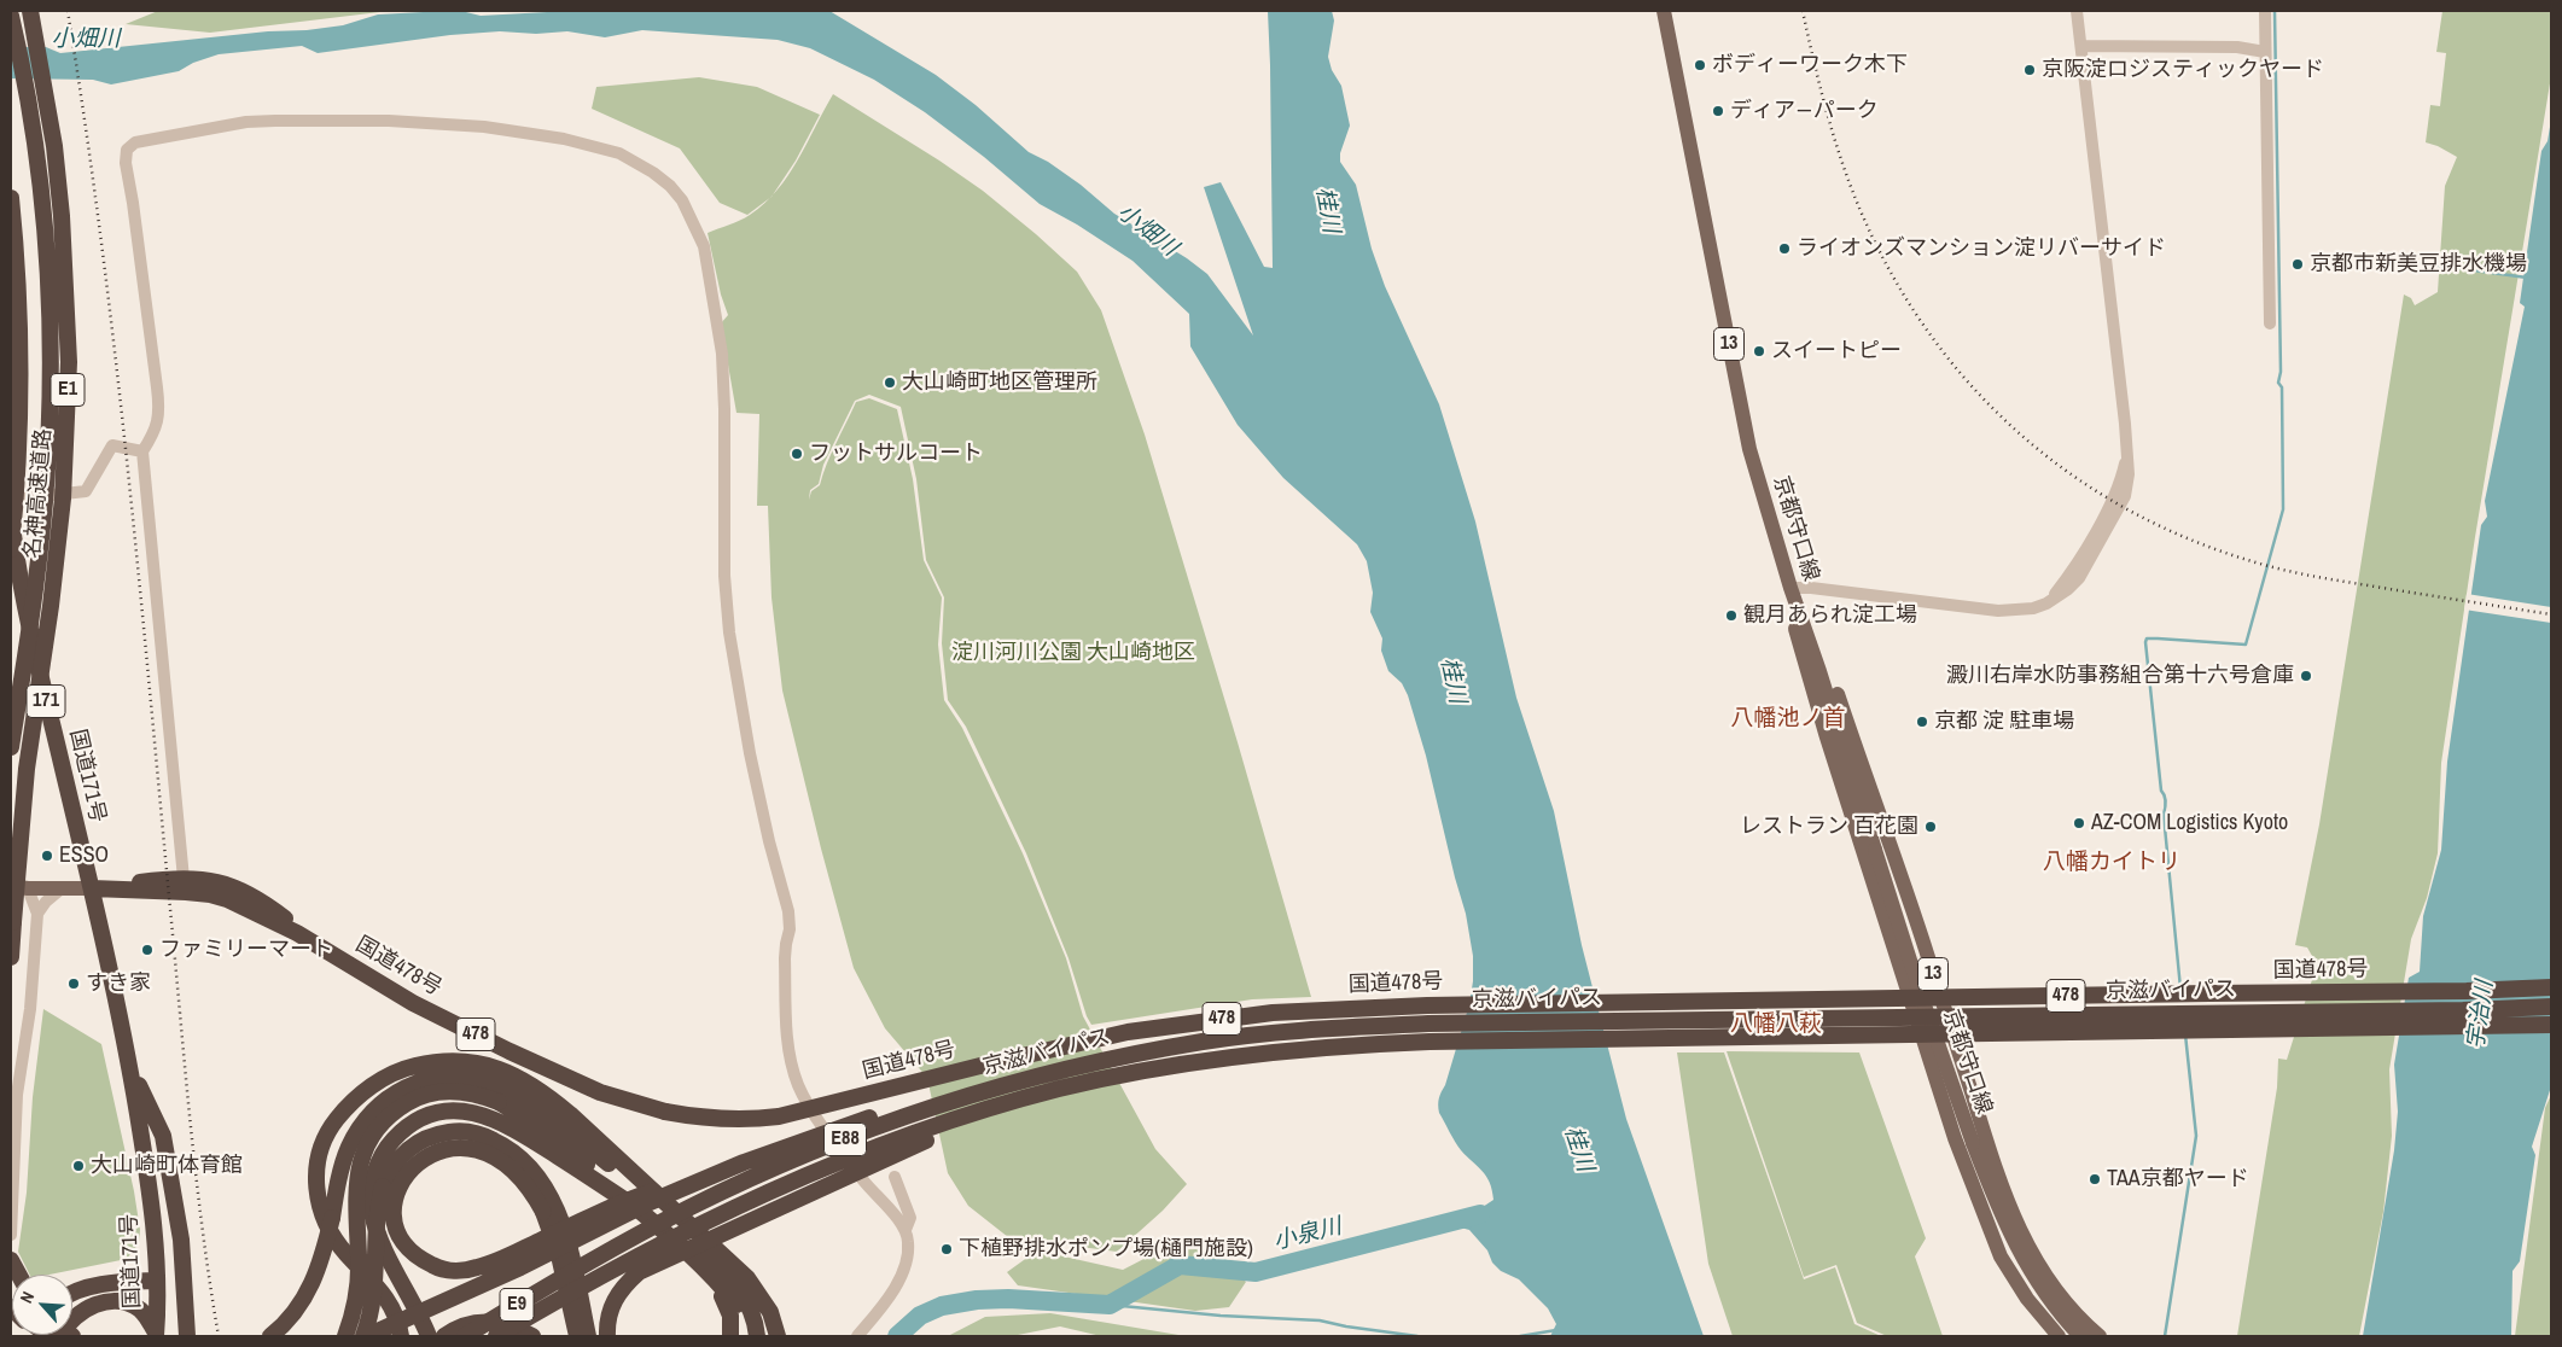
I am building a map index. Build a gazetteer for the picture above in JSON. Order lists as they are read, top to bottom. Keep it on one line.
{"streets":{"highway":["E1","名神高速道路","171","国道171号","国道478号","京滋バイパス","478","E88","E9"],"main road":["13","京都守口線"]},"crossings":[["13","京都守口線"],["京都守口線","国道478号"],["国道171号","国道478号"],["京滋バイパス","E88"],["京滋バイパス","E9"]],"districts":["八幡池ノ首","八幡カイトリ","八幡八萩"],"water":["小畑川","桂川","宇治川","小泉川"],"parks":["淀川河川公園 大山崎地区"],"places":["ボディーワーク木下","京阪淀ロジスティックヤード","ディア―パーク","ライオンズマンション淀リバーサイド","京都市新美豆排水機場","スイートピー","大山崎町地区管理所","フットサルコート","観月あられ淀工場","澱川右岸水防事務組合第十六号倉庫","京都 淀 駐車場","AZ-COM Logistics Kyoto","レストラン 百花園","ESSO","ファミリーマート","すき家","大山崎町体育館","TAA京都ヤード","下植野排水ポンプ場(樋門施設)"],"north":"top left"}
